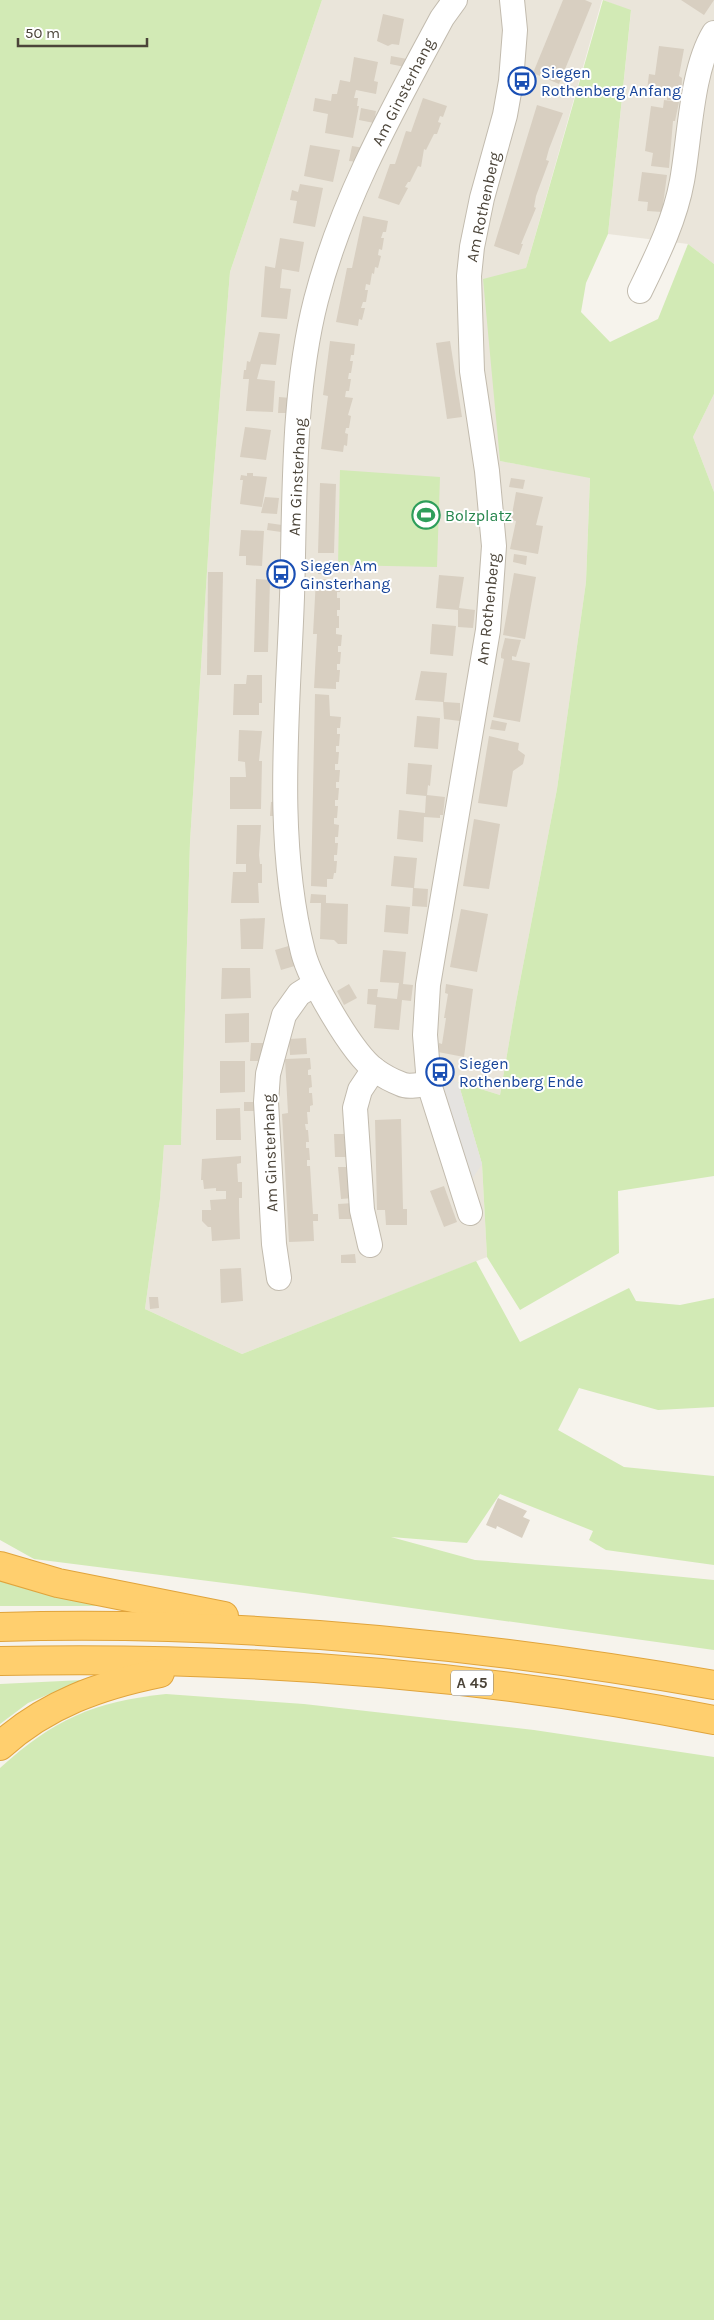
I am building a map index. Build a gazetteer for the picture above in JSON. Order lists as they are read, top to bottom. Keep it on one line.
{"streets":{"highway":["A 45"],"street":["Am Ginsterhang","Am Rothenberg"]},"crossings":[["Am Ginsterhang","Am Rothenberg"]],"places":{"bus stop":["Siegen Rothenberg Anfang","Siegen Am Ginsterhang","Siegen Rothenberg Ende"],"sports":["Bolzplatz"]},"scale_bar":"50 m"}
